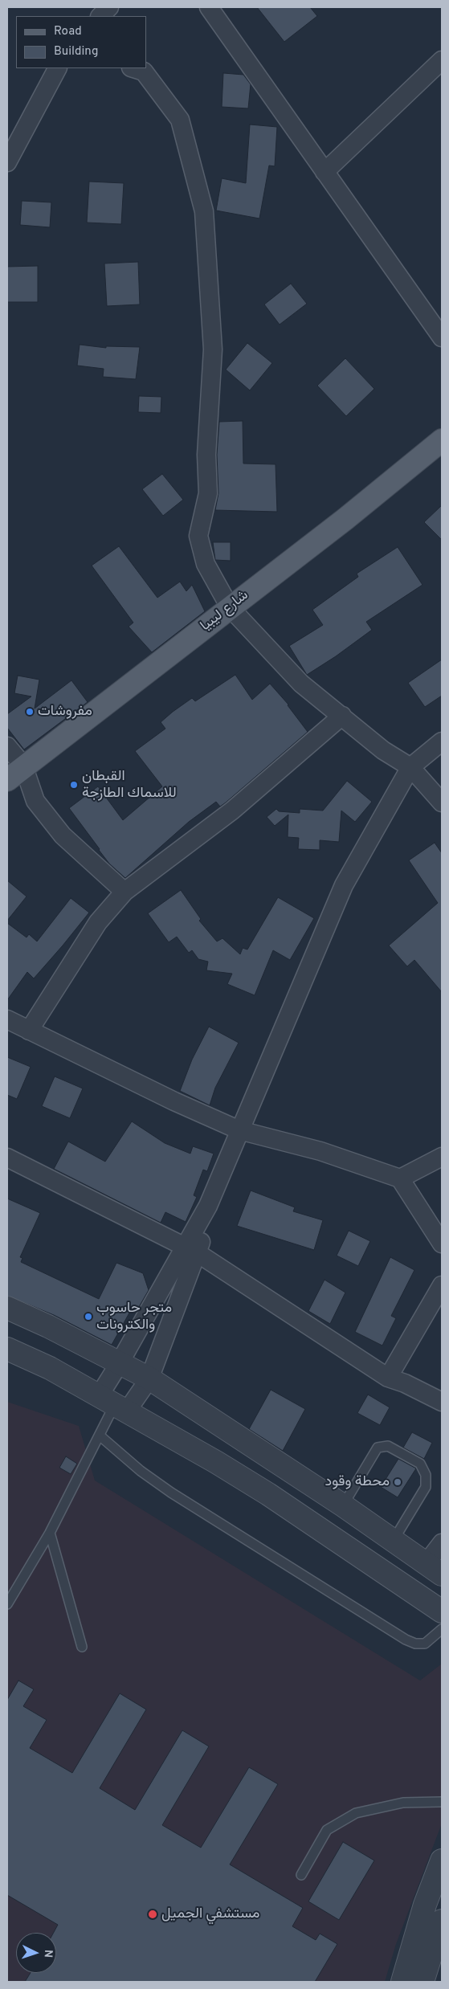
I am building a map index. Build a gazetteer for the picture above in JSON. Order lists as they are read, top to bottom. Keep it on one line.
{"streets":{"main road":["شارع ليبيا"]},"places":["مفروشات","القبطان للاسماك الطازجة","متجر حاسوب والكترونات","محطة وقود","مستشفي الجميل"],"legend":["Road","Building"],"north":"right"}
